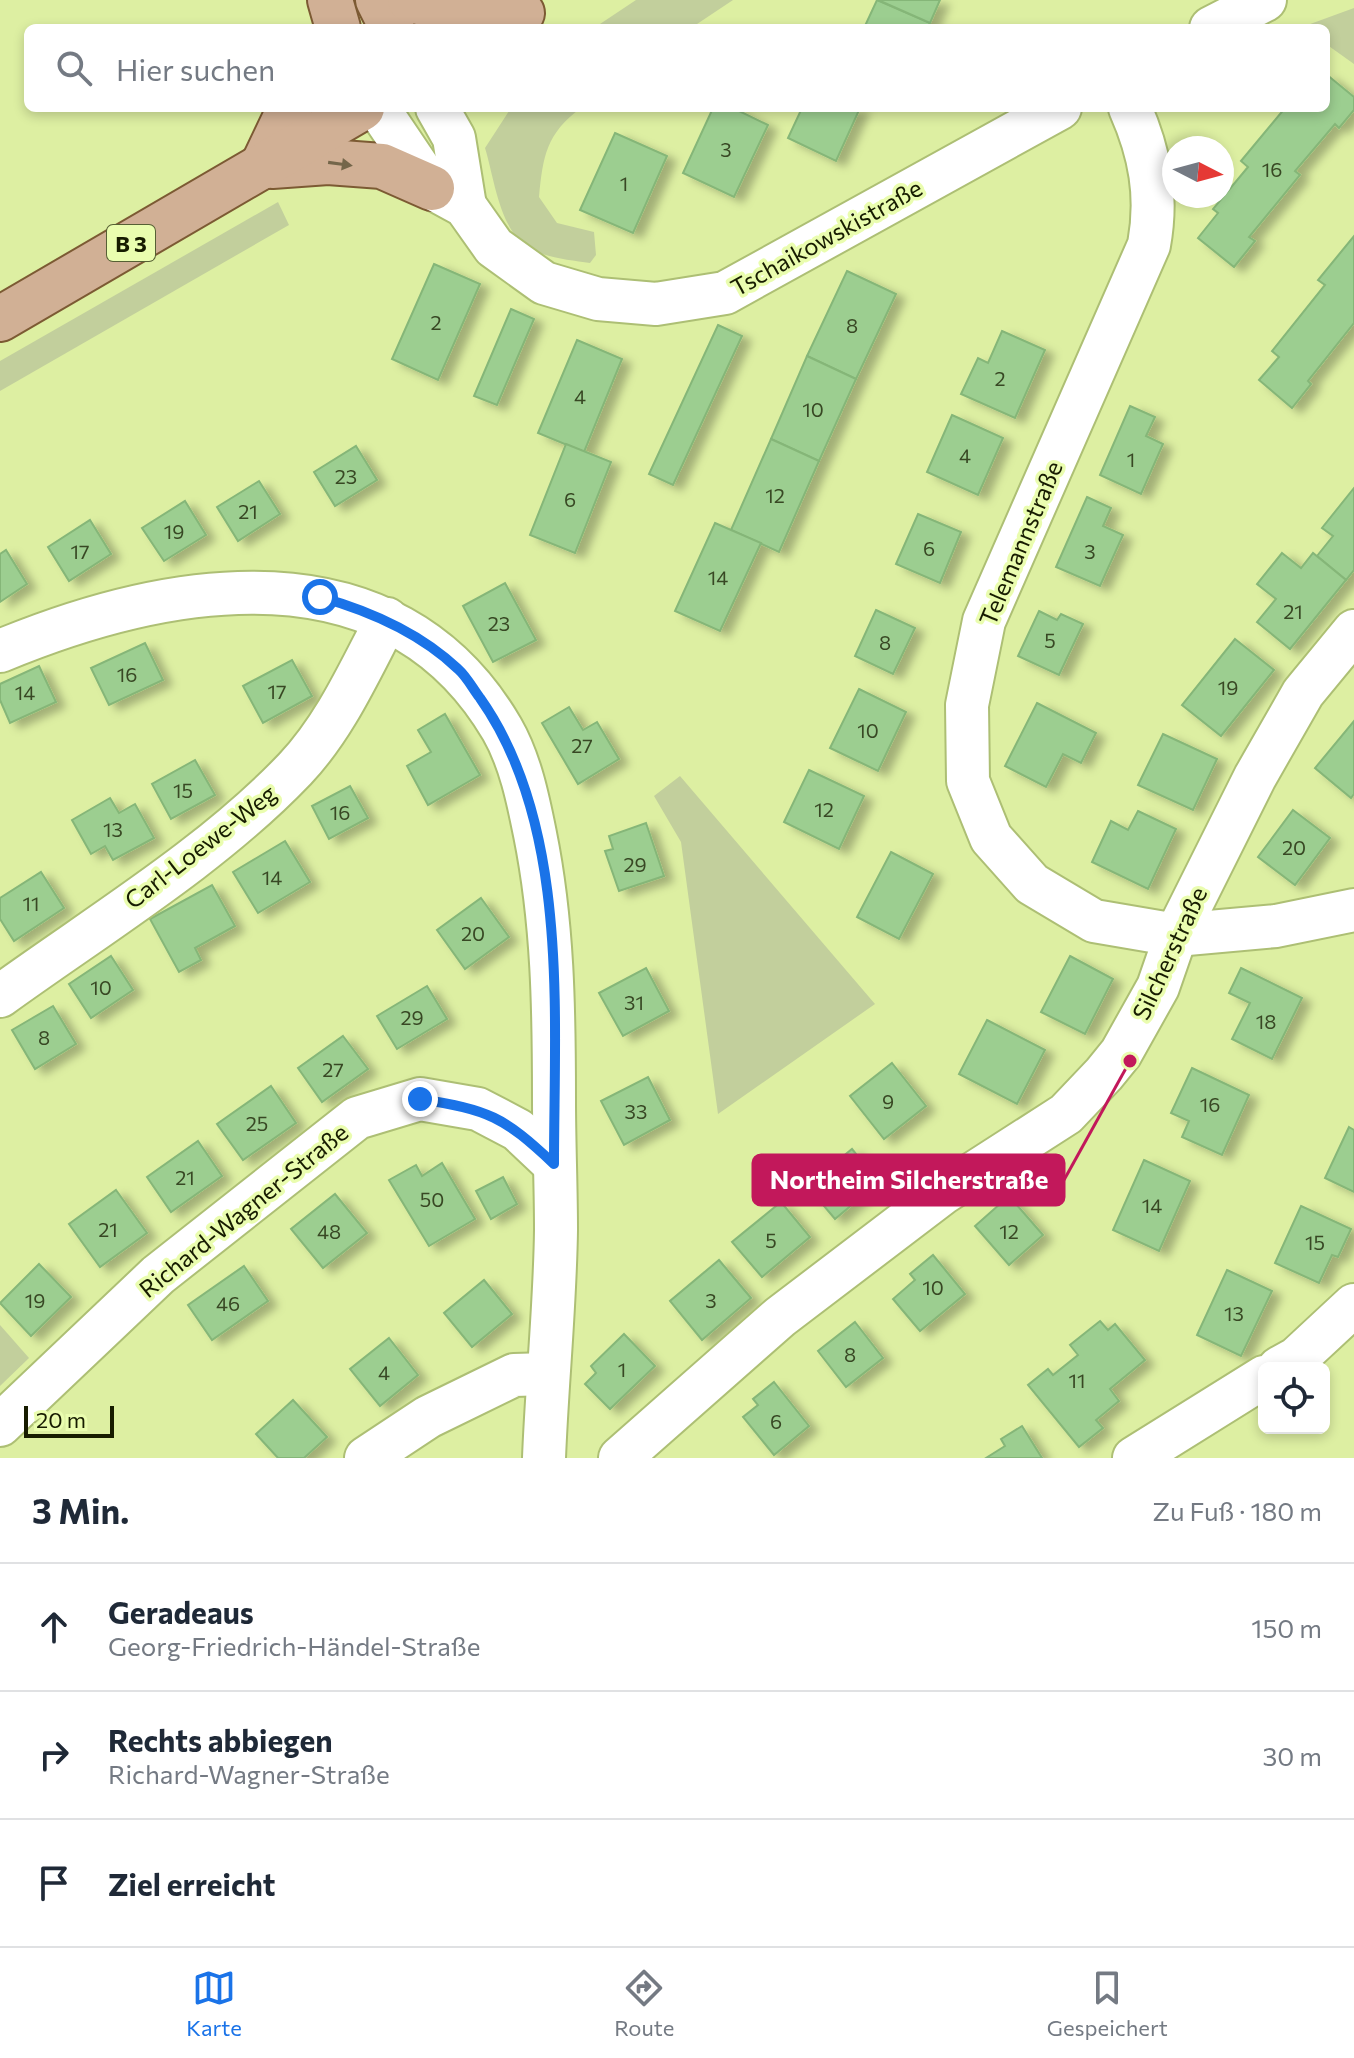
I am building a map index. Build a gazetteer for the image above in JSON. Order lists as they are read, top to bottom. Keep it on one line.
{"streets":{"main road":["B 3"],"street":["Tschaikowskistraße","Telemannstraße","Carl-Loewe-Weg","Silcherstraße","Richard-Wagner-Straße"]},"crossings":[["Telemannstraße","Silcherstraße"]],"places":["Northeim Silcherstraße"],"house_numbers":["3","16","1","2","8","2","4","10","4","1","23","12","6","21","19","6","17","3","14","21","23","5","8","16","19","17","14","10","27","15","12","16","13","20","29","14","11","20","10","31","29","18","8","27","9","16","33","25","21","50","14","21","48","12","5","15","10","19","3","46","13","8","1","4","11","6"],"scale_bar":"20 m","north":"right","page":{"search":"Hier suchen","scale":"20 m","heading":["3 Min.","Zu Fuß · 180 m"],"list":[["Geradeaus","Georg-Friedrich-Händel-Straße","150 m"],["Rechts abbiegen","Richard-Wagner-Straße","30 m"],"Ziel erreicht"],"nav":["Karte","Route","Gespeichert"]}}
